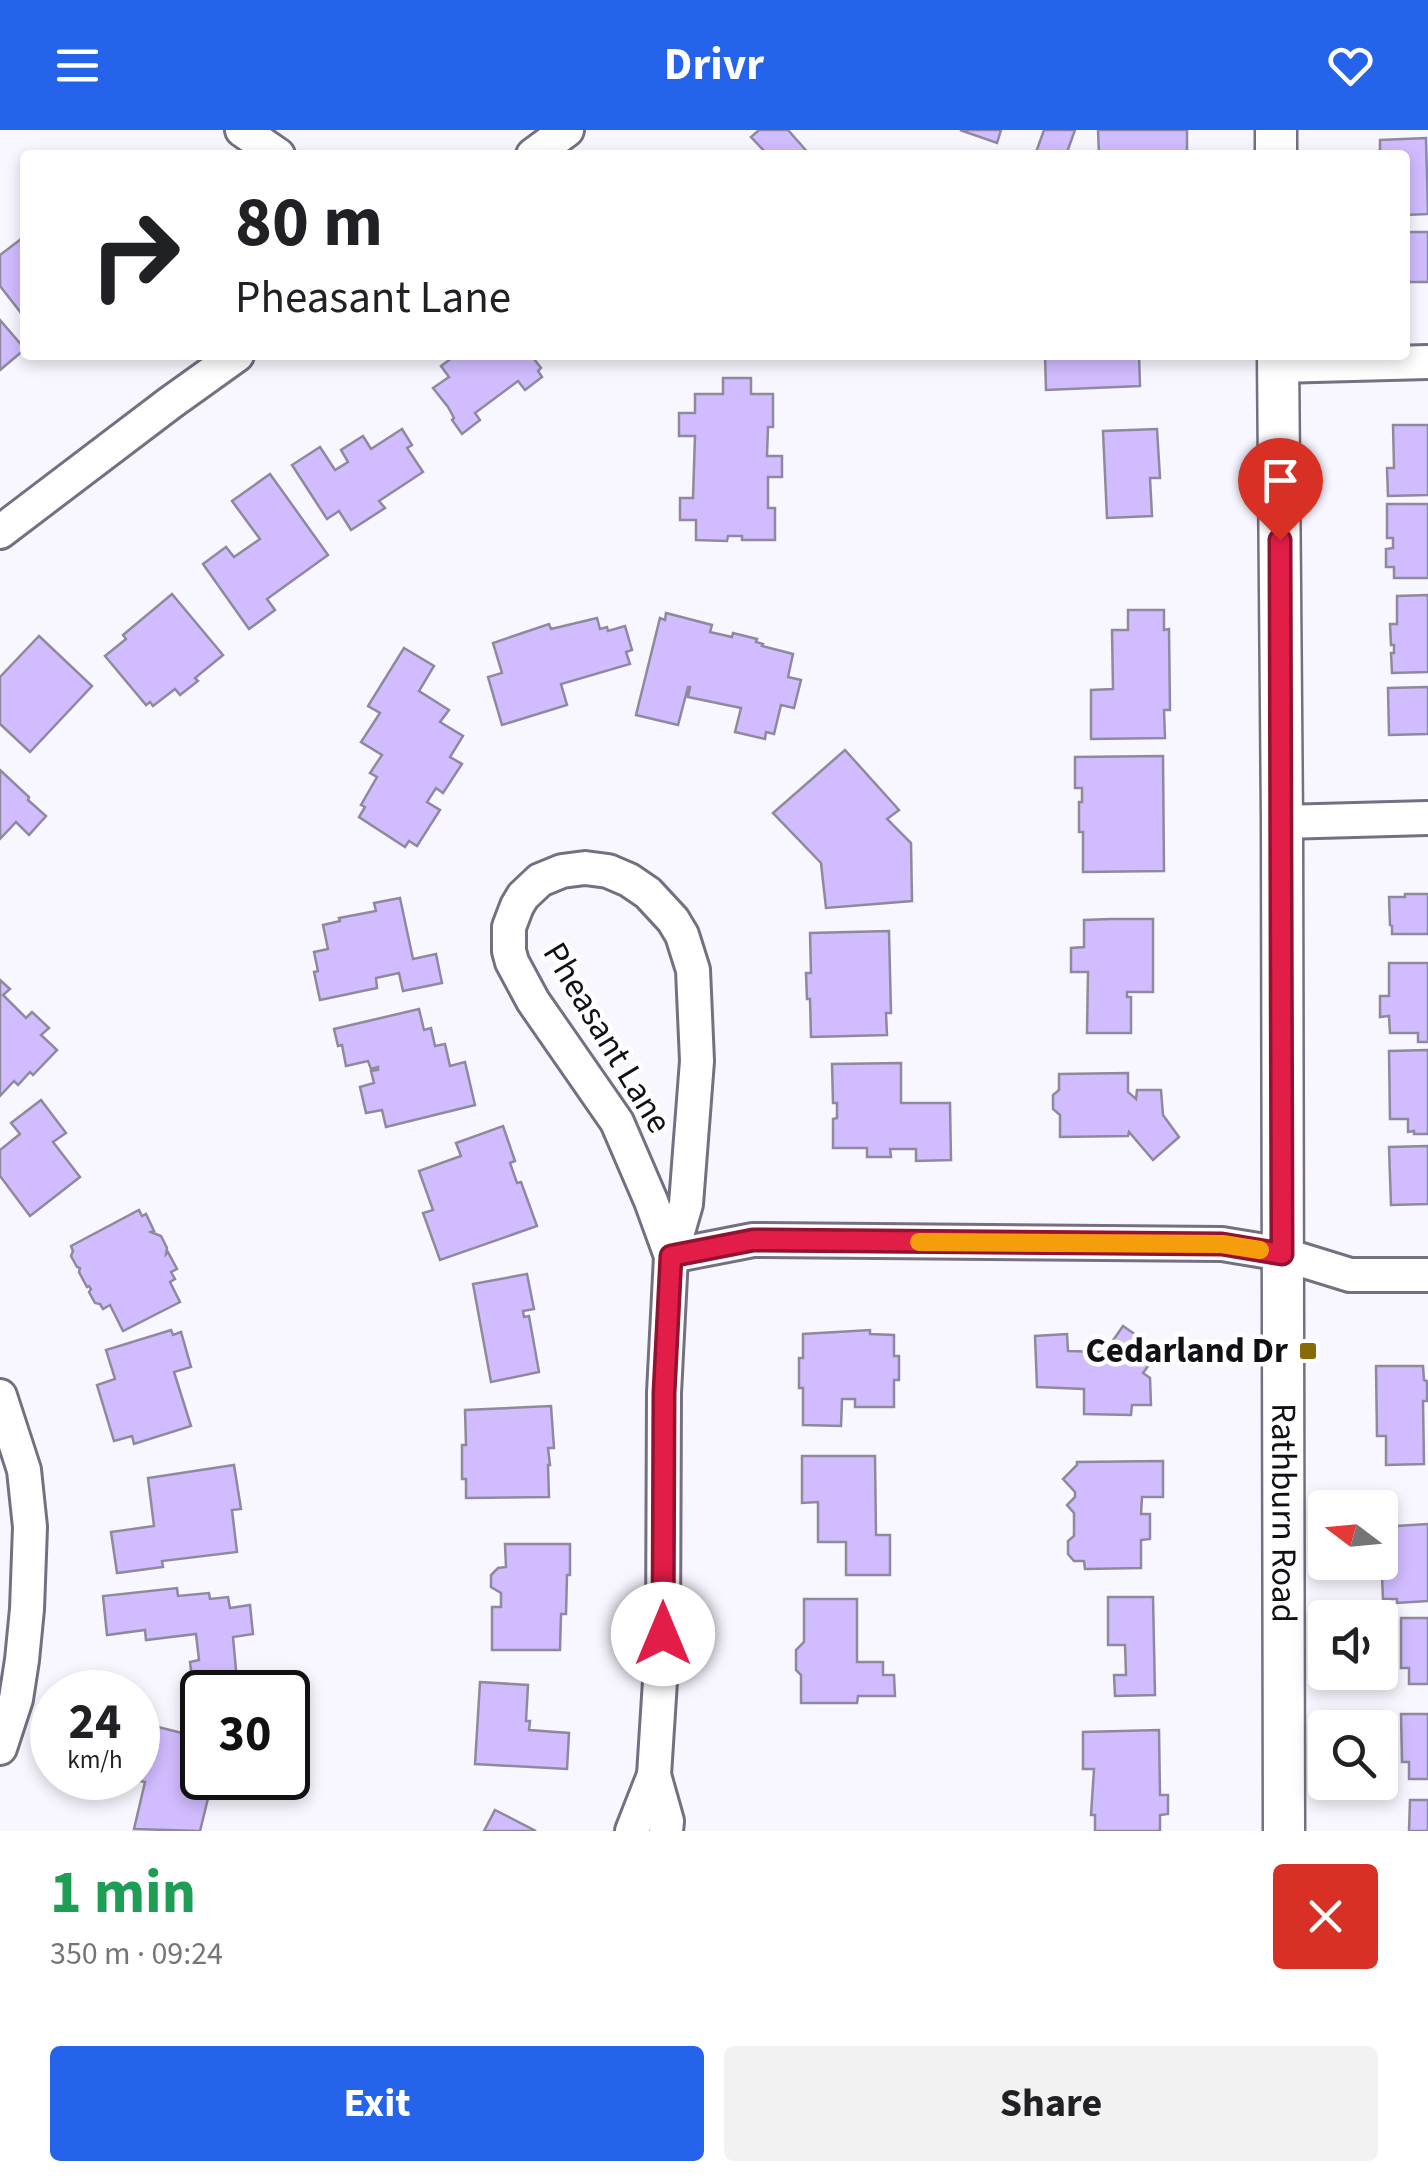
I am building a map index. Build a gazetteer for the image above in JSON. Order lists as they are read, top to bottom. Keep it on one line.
{"streets":{"street":["Pheasant Lane","Rathburn Road"]},"places":{"transit":["Cedarland Dr"]},"north":"left","page":{"header":"Drivr","turn":["80 m","Pheasant Lane"],"speed":"24 km/h","limit":"30","heading":["1 min","350 m · 09:24"],"buttons":["Exit","Share"]}}
